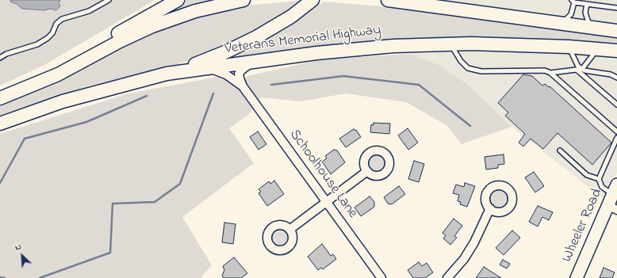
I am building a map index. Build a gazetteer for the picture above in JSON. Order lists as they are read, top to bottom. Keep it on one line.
{"streets":{"highway":["Veterans Memorial Highway"],"main road":["Wheeler Road"],"street":["Schoolhouse Lane"]},"crossings":[["Veterans Memorial Highway","Schoolhouse Lane"]],"north":"top left"}
